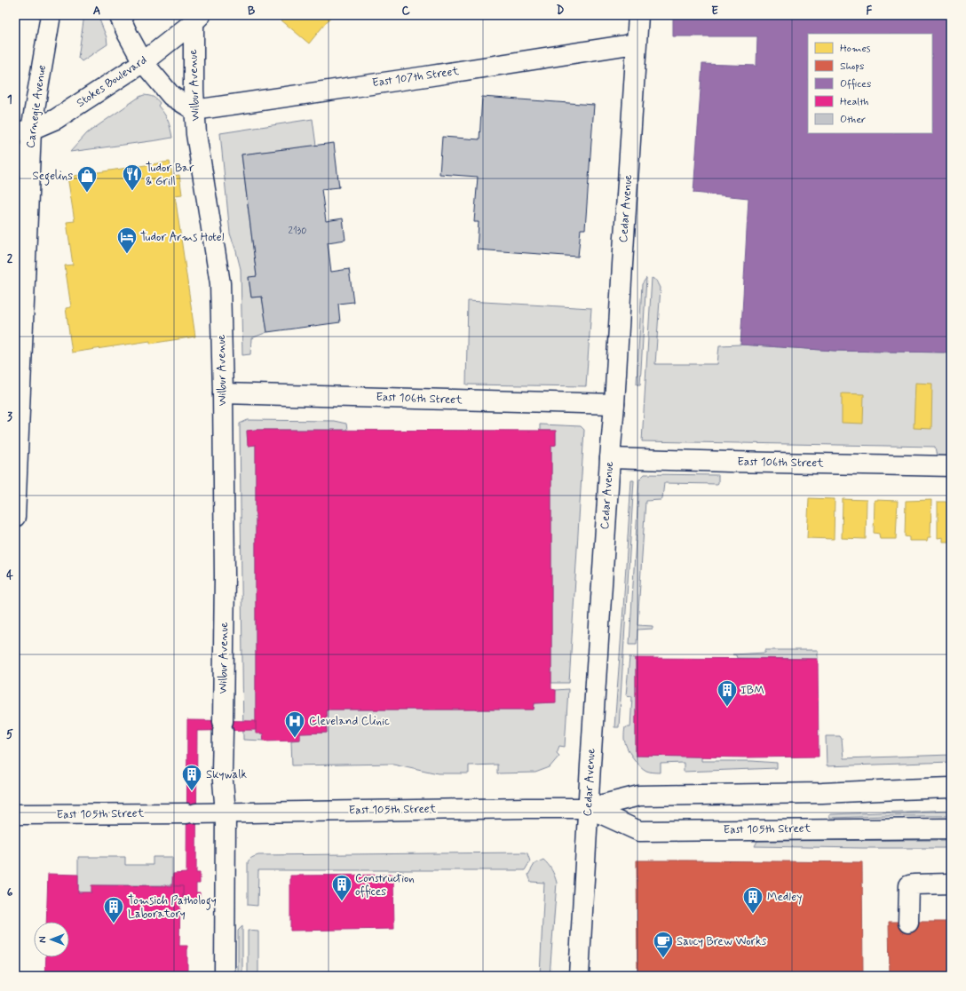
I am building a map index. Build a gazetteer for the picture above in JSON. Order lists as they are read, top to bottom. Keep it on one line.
{"streets":{"street":["East 107th Street","Stokes Boulevard","Wilbur Avenue","Carnegie Avenue","Cedar Avenue","East 106th Street","East 105th Street"]},"crossings":[["East 107th Street","Wilbur Avenue"],["East 107th Street","Cedar Avenue"],["Stokes Boulevard","Wilbur Avenue"],["Stokes Boulevard","Carnegie Avenue"],["Wilbur Avenue","East 106th Street"],["Wilbur Avenue","East 105th Street"],["Cedar Avenue","East 106th Street"],["Cedar Avenue","East 105th Street"]],"places":{"restaurant":["Tudor Bar & Grill"],"shop":["Segelins"],"hotel":["Tudor Arms Hotel"],"building":["IBM","Skywalk","Construction offices","Medley","Tomsich Pathology Laboratory"],"hospital":["Cleveland Clinic"],"cafe":["Saucy Brew Works"]},"house_numbers":["2130"],"legend":["Homes","Shops","Offices","Health","Other"],"north":"left","grid":{"columns":["A","B","C","D","E","F"],"rows":["1","2","3","4","5","6"]}}
